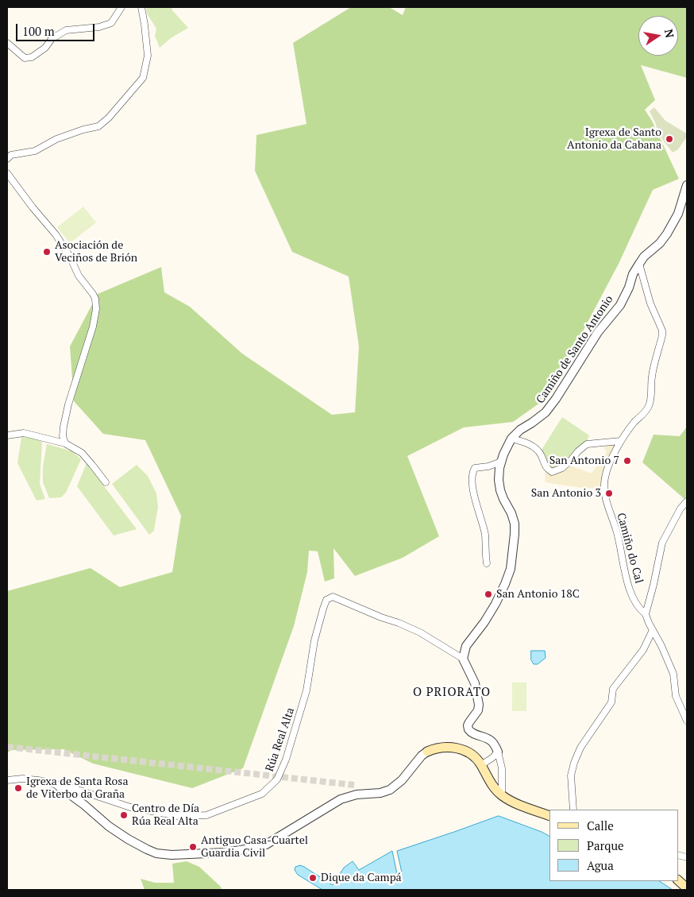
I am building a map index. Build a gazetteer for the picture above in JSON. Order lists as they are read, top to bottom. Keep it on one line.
{"streets":{"street":["Camiño de Santo Antonio","Camiño do Cal","Rúa Real Alta"]},"crossings":[["Camiño de Santo Antonio","Camiño do Cal"],["Camiño de Santo Antonio","Rúa Real Alta"]],"districts":["O PRIORATO"],"places":["Igrexa de Santo Antonio da Cabana","Asociación de Veciños de Brión","San Antonio 7","San Antonio 3","San Antonio 18C","Igrexa de Santa Rosa de Viterbo da Graña","Centro de Día Rúa Real Alta","Antiguo Casa-Cuartel Guardia Civil","Dique da Campá"],"legend":["Calle","Parque","Agua"],"scale_bar":"100 m","north":"right"}
